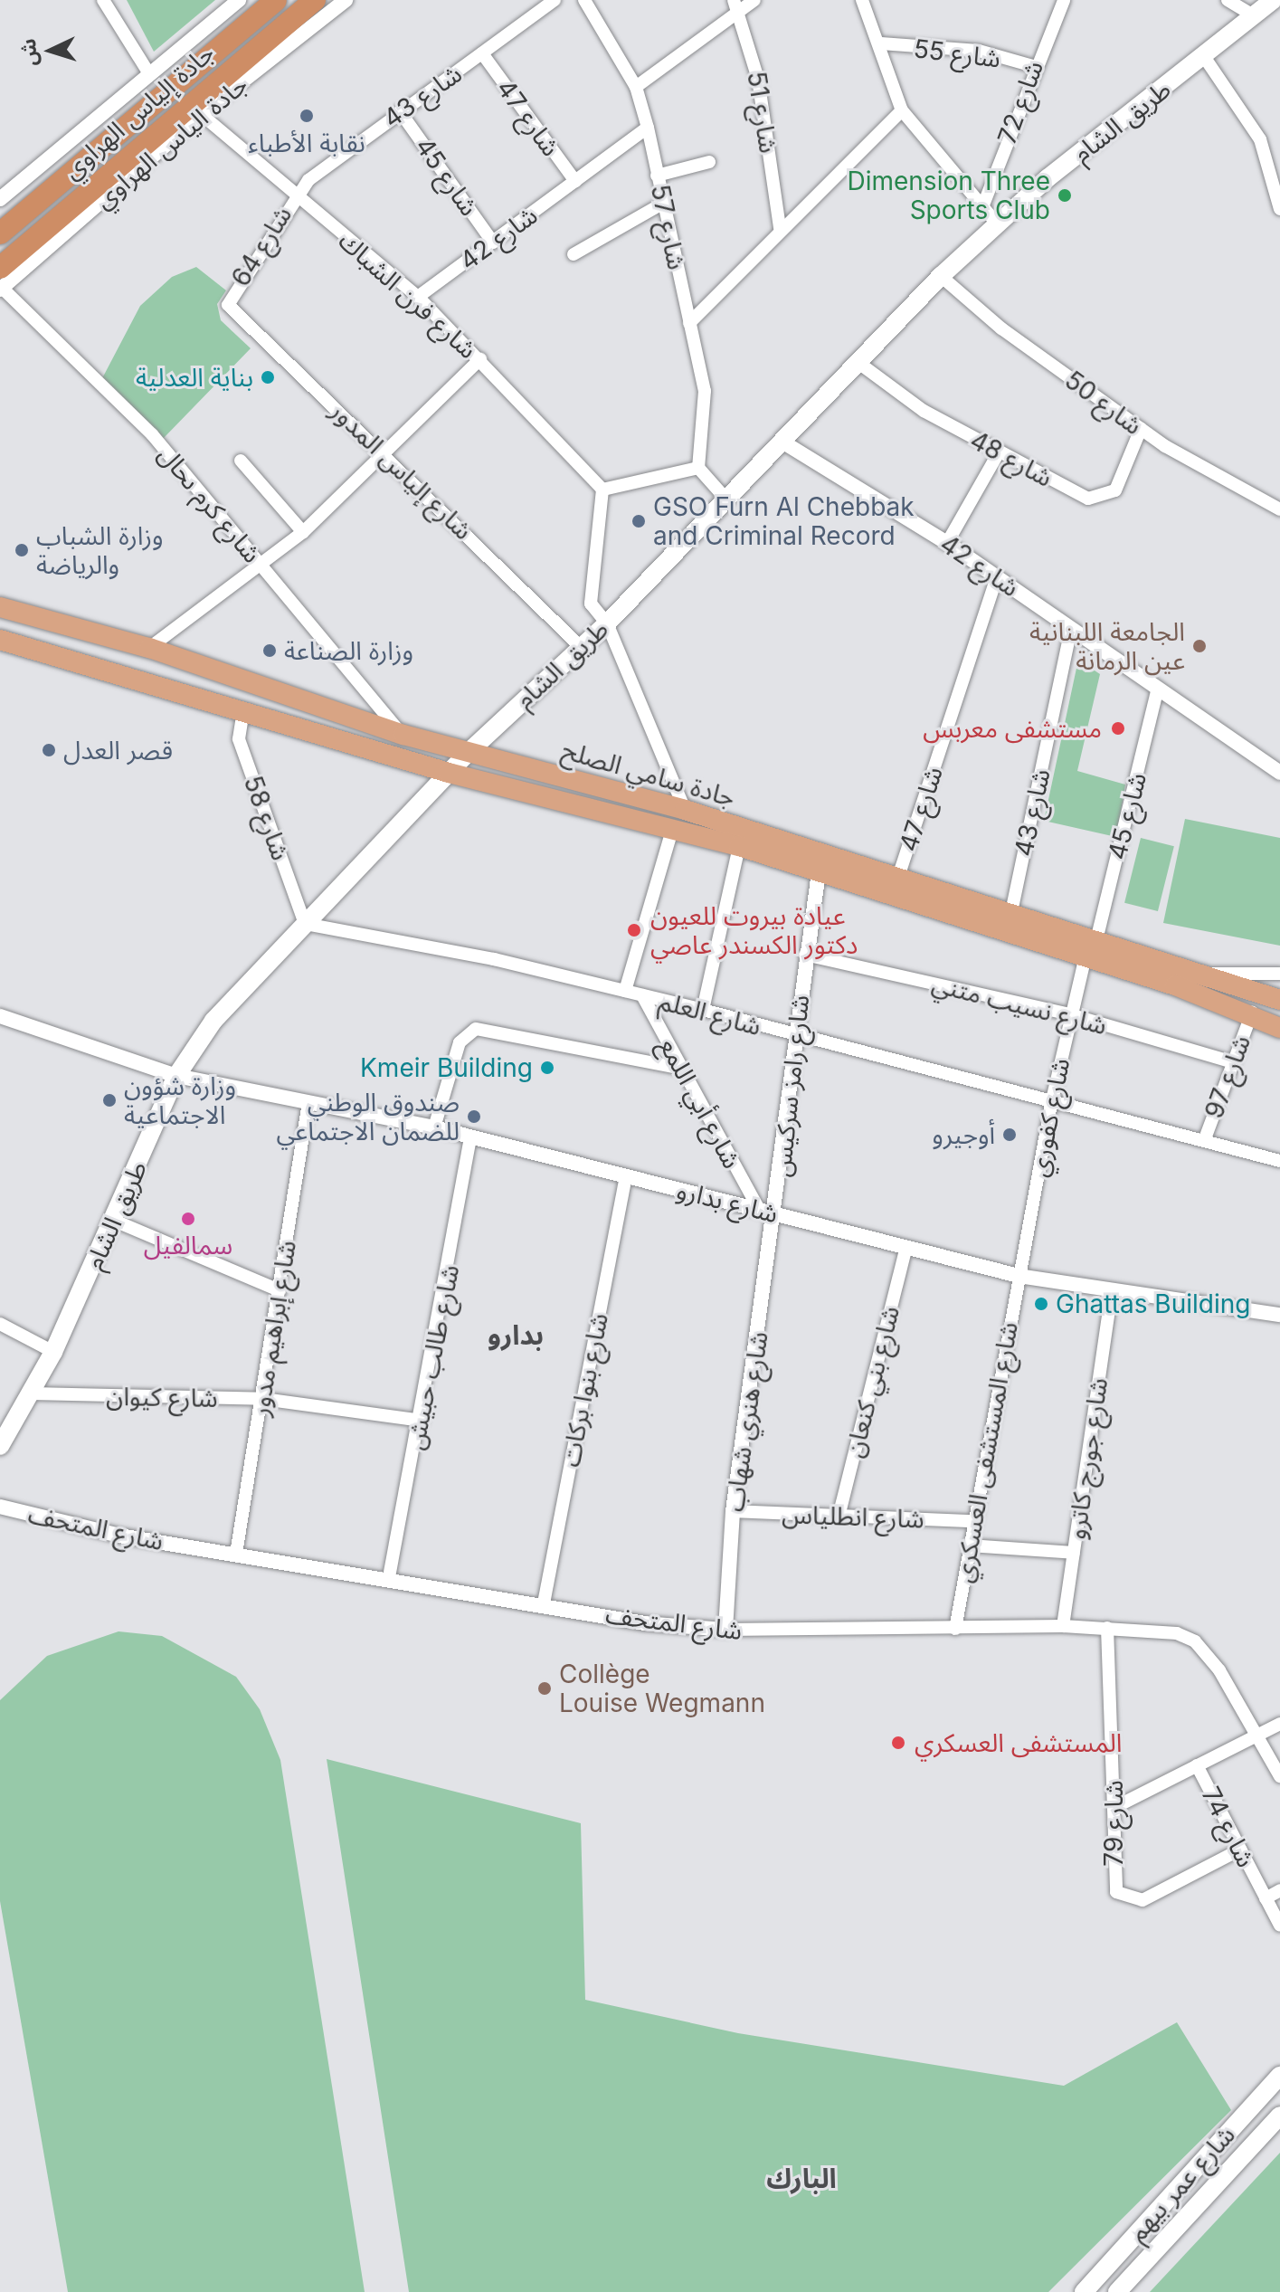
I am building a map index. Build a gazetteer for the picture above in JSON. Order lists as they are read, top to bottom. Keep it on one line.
{"streets":{"highway":["جادة إلياس الهراوي","جادة سامي الصلح"],"main road":["طريق الشام","شارع عمر بيهم"],"street":["شارع 55","شارع 43","شارع 72","شارع 51","شارع 47","جادة الياس الهراوي","شارع 45","شارع 57","شارع 42","شارع 64","شارع فرن الشباك","شارع 50","شارع 48","شارع إلياس المدور","شارع كرم ىحال","شارع 58","شارع نسيب متني","شارع العلم","شارع 97","شارع رامز سركيس","شارع أبي اللمع","شارع كفوري","شارع بدارو","شارع إبراهيم مدور","شارع طالب حبيش","شارع بني كنعان","شارع بنوا بركات","شارع كيوان","شارع هنري شهاب","شارع المستشفى العسكري","شارع جورج كاترو","شارع انطلياس","شارع المتحف","شارع 79","شارع 74"]},"crossings":[["شارع 55","شارع 72"],["شارع 43","شارع 47"],["شارع 43","شارع 45"],["شارع 43","شارع 42"],["شارع 43","شارع 64"],["شارع 43","شارع فرن الشباك"],["شارع 43","جادة سامي الصلح"],["جادة إلياس الهراوي","جادة الياس الهراوي"],["جادة إلياس الهراوي","شارع كرم ىحال"],["شارع 47","شارع 42"],["شارع 47","جادة سامي الصلح"],["طريق الشام","شارع 42"],["طريق الشام","شارع 50"],["طريق الشام","شارع 48"],["طريق الشام","شارع إلياس المدور"],["طريق الشام","جادة سامي الصلح"],["طريق الشام","شارع 58"],["طريق الشام","شارع العلم"],["طريق الشام","شارع بدارو"],["طريق الشام","شارع كيوان"],["جادة الياس الهراوي","شارع فرن الشباك"],["جادة الياس الهراوي","شارع كرم ىحال"],["شارع 45","شارع 42"],["شارع 45","جادة سامي الصلح"],["شارع 57","شارع 42"],["شارع 42","شارع فرن الشباك"],["شارع 64","شارع فرن الشباك"],["شارع 64","شارع إلياس المدور"],["شارع 50","شارع 48"],["شارع كرم ىحال","جادة سامي الصلح"],["جادة سامي الصلح","شارع 58"],["جادة سامي الصلح","شارع 97"],["جادة سامي الصلح","شارع رامز سركيس"],["جادة سامي الصلح","شارع كفوري"],["شارع 58","شارع العلم"],["شارع نسيب متني","شارع 97"],["شارع نسيب متني","شارع رامز سركيس"],["شارع نسيب متني","شارع كفوري"],["شارع العلم","شارع 97"],["شارع العلم","شارع رامز سركيس"],["شارع العلم","شارع أبي اللمع"],["شارع العلم","شارع كفوري"],["شارع رامز سركيس","شارع بدارو"],["شارع رامز سركيس","شارع هنري شهاب"],["شارع أبي اللمع","شارع بدارو"],["شارع كفوري","شارع بدارو"],["شارع كفوري","شارع المستشفى العسكري"],["شارع بدارو","شارع إبراهيم مدور"],["شارع بدارو","شارع طالب حبيش"],["شارع بدارو","شارع بني كنعان"],["شارع بدارو","شارع بنوا بركات"],["شارع بدارو","شارع هنري شهاب"],["شارع بدارو","شارع المستشفى العسكري"],["شارع بدارو","شارع جورج كاترو"],["شارع إبراهيم مدور","شارع كيوان"],["شارع إبراهيم مدور","شارع المتحف"],["شارع طالب حبيش","شارع كيوان"],["شارع طالب حبيش","شارع المتحف"],["شارع بني كنعان","شارع انطلياس"],["شارع بنوا بركات","شارع المتحف"],["شارع هنري شهاب","شارع انطلياس"],["شارع هنري شهاب","شارع المتحف"],["شارع المستشفى العسكري","شارع انطلياس"],["شارع المستشفى العسكري","شارع المتحف"],["شارع جورج كاترو","شارع المتحف"],["شارع المتحف","شارع 79"],["شارع 79","شارع 74"]],"districts":["بدارو","البارك"],"places":["نقابة الأطباء","Dimension Three Sports Club","بناية العدلية","GSO Furn Al Chebbak and Criminal Record","وزارة الشباب والرياضة","الجامعة اللبنانية عين الرمانة","وزارة الصناعة","مستشفى معربس","قصر العدل","عيادة بيروت للعيون دكتور الكسندر عاصي","Kmeir Building","وزارة شؤون الاجتماعية","صندوق الوطني للضمان الاجتماعي","أوجيرو","سمالفيل","Ghattas Building","Collège Louise Wegmann","المستشفى العسكري"],"north":"left"}
